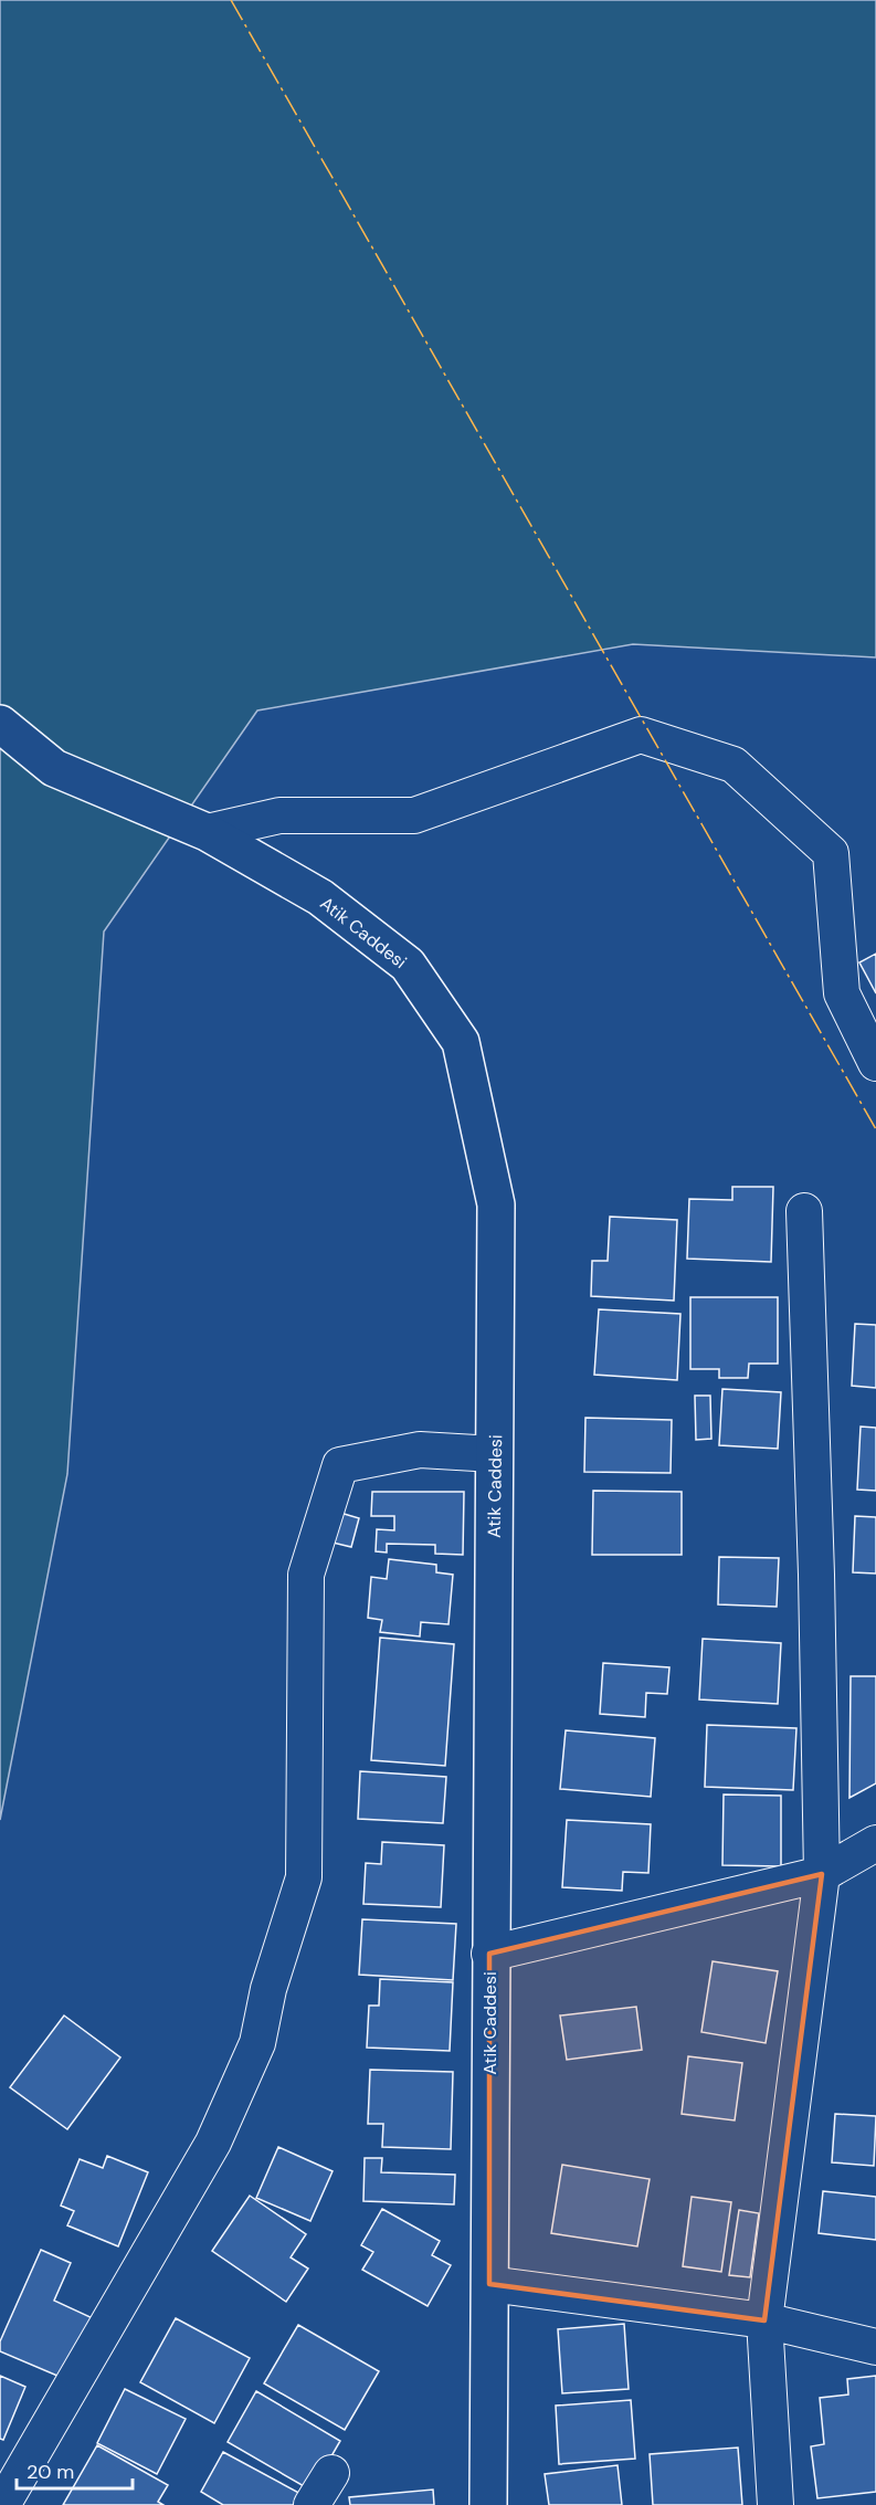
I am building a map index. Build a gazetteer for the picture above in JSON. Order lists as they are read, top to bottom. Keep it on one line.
{"streets":{"street":["Atik Caddesi"]},"scale_bar":"20 m"}
